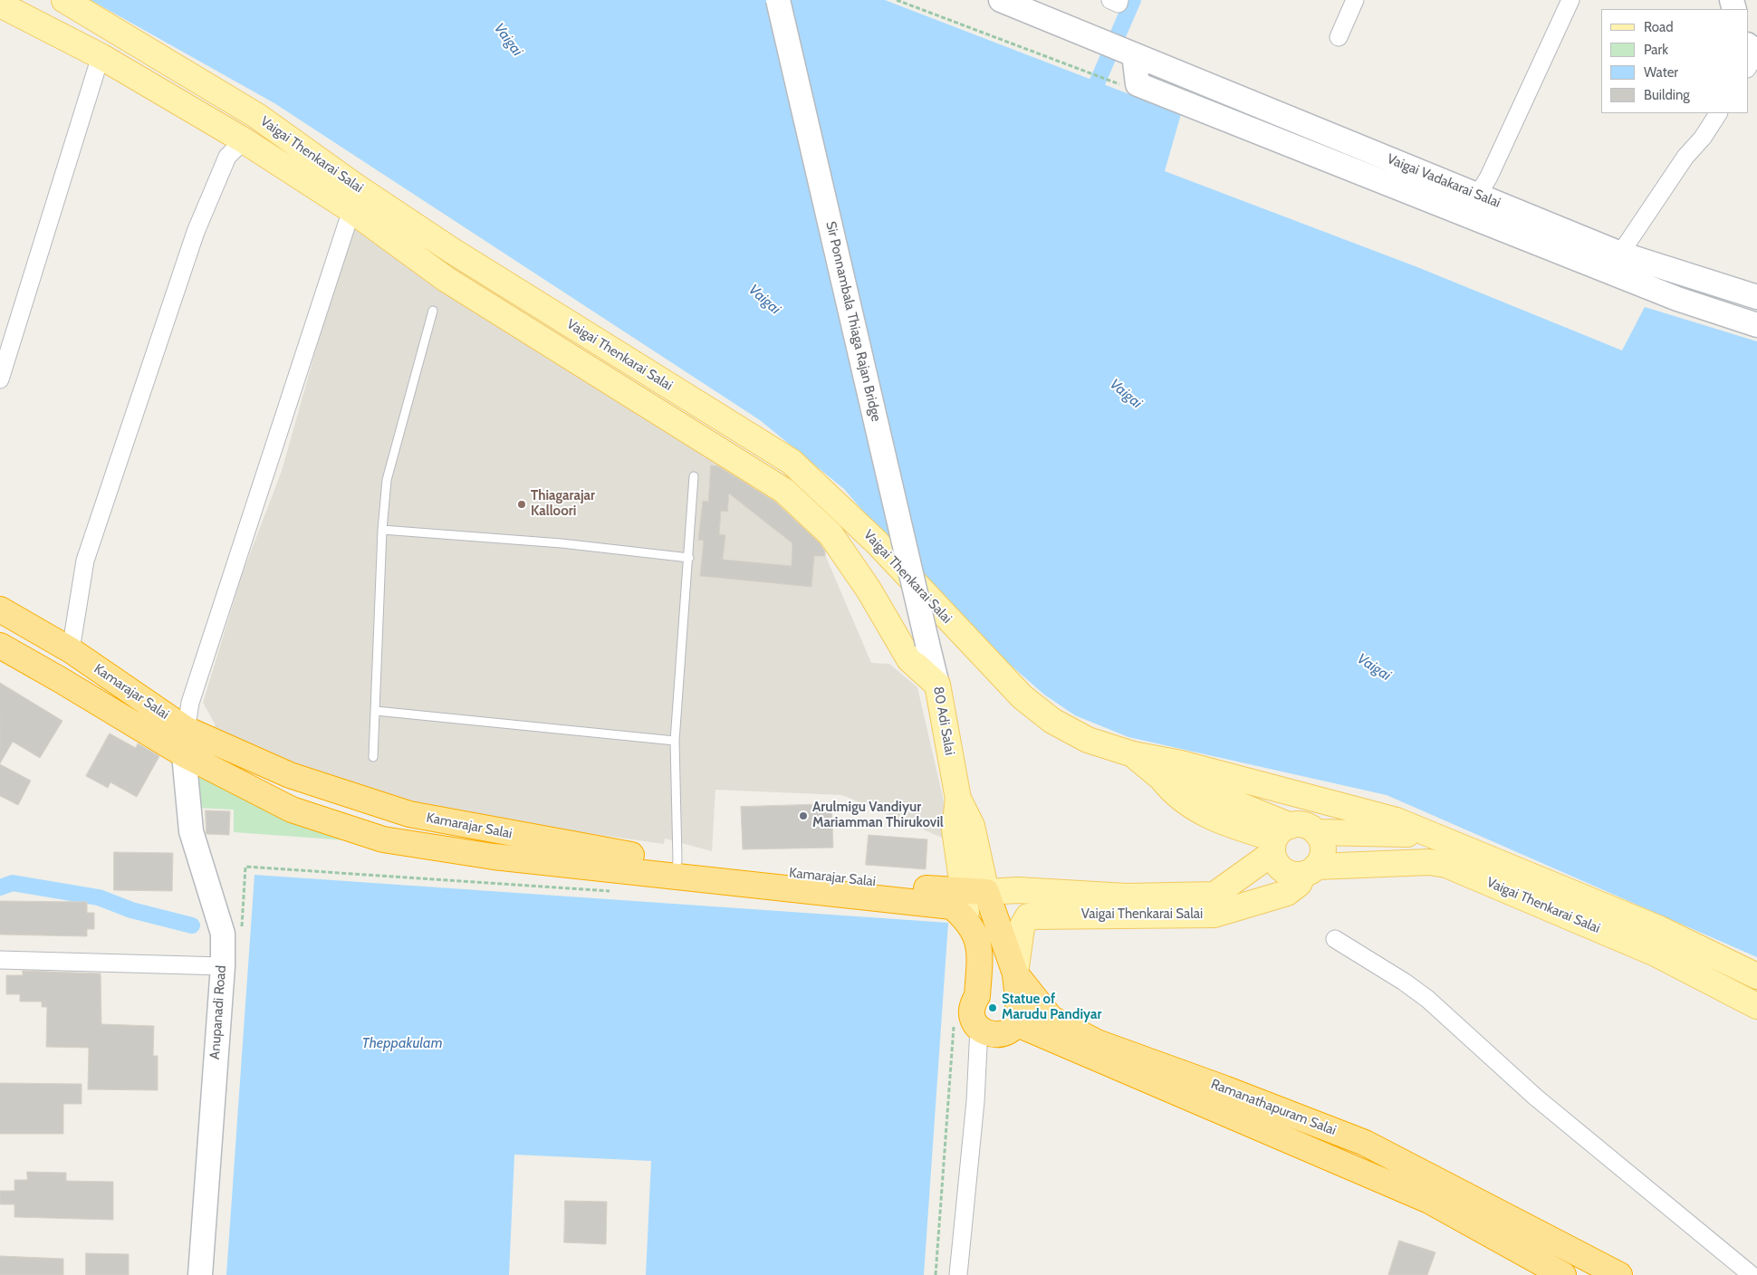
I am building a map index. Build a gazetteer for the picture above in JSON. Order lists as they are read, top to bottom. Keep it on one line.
{"streets":{"highway":["Kamarajar Salai","Ramanathapuram Salai"],"main road":["Vaigai Thenkarai Salai","80 Adi Salai"],"street":["Vaigai Vadakarai Salai","Sir Ponnambala Thiaga Rajan Bridge","Anupanadi Road"]},"crossings":[["Vaigai Thenkarai Salai","Kamarajar Salai"],["Vaigai Thenkarai Salai","80 Adi Salai"],["Vaigai Thenkarai Salai","Ramanathapuram Salai"],["Sir Ponnambala Thiaga Rajan Bridge","80 Adi Salai"],["Kamarajar Salai","80 Adi Salai"],["Kamarajar Salai","Anupanadi Road"],["Kamarajar Salai","Ramanathapuram Salai"],["80 Adi Salai","Ramanathapuram Salai"]],"water":["Vaigai","Theppakulam"],"places":["Thiagarajar Kalloori","Arulmigu Vandiyur Mariamman Thirukovil","Statue of Marudu Pandiyar"],"legend":["Road","Park","Water","Building"]}
